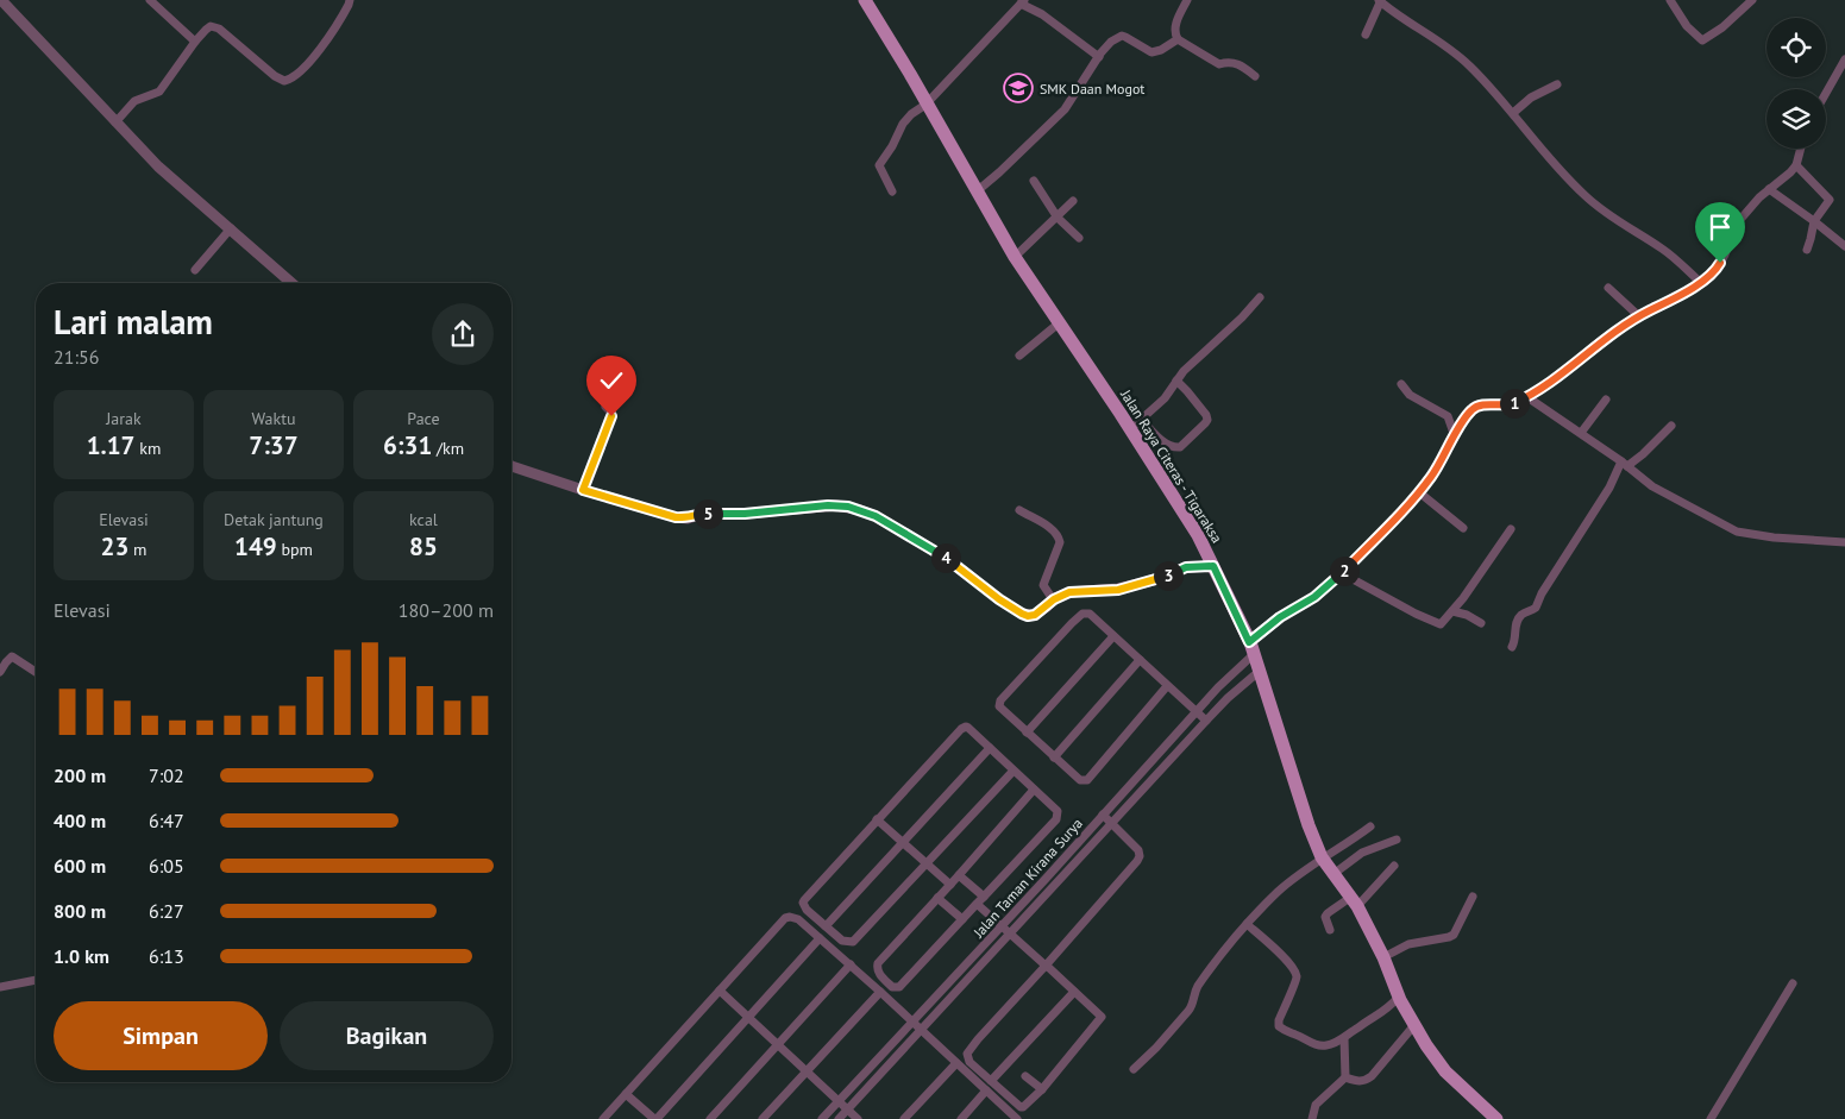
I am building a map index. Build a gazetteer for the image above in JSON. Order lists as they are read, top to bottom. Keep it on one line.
{"streets":{"main road":["Jalan Raya Citeras - Tigaraksa"],"street":["Jalan Taman Kirana Surya"]},"crossings":[["Jalan Raya Citeras - Tigaraksa","Jalan Taman Kirana Surya"]],"places":{"school or university":["SMK Daan Mogot"]},"page":{"heading":["Lari malam","21:56"],"stats":[["Jarak","1.17 km"],["Waktu","7:37"],["Pace","6:31 /km"],["Elevasi","23 m"],["Detak jantung","149 bpm"],["kcal","85"]],"pins":["1","5","4","2","3"],"chart":["Elevasi","180–200 m"],"list":[{"name":"200 m","note":"7:02"},{"name":"400 m","note":"6:47"},{"name":"600 m","note":"6:05"},{"name":"800 m","note":"6:27"},{"name":"1.0 km","note":"6:13"}],"buttons":["Simpan","Bagikan"]}}
